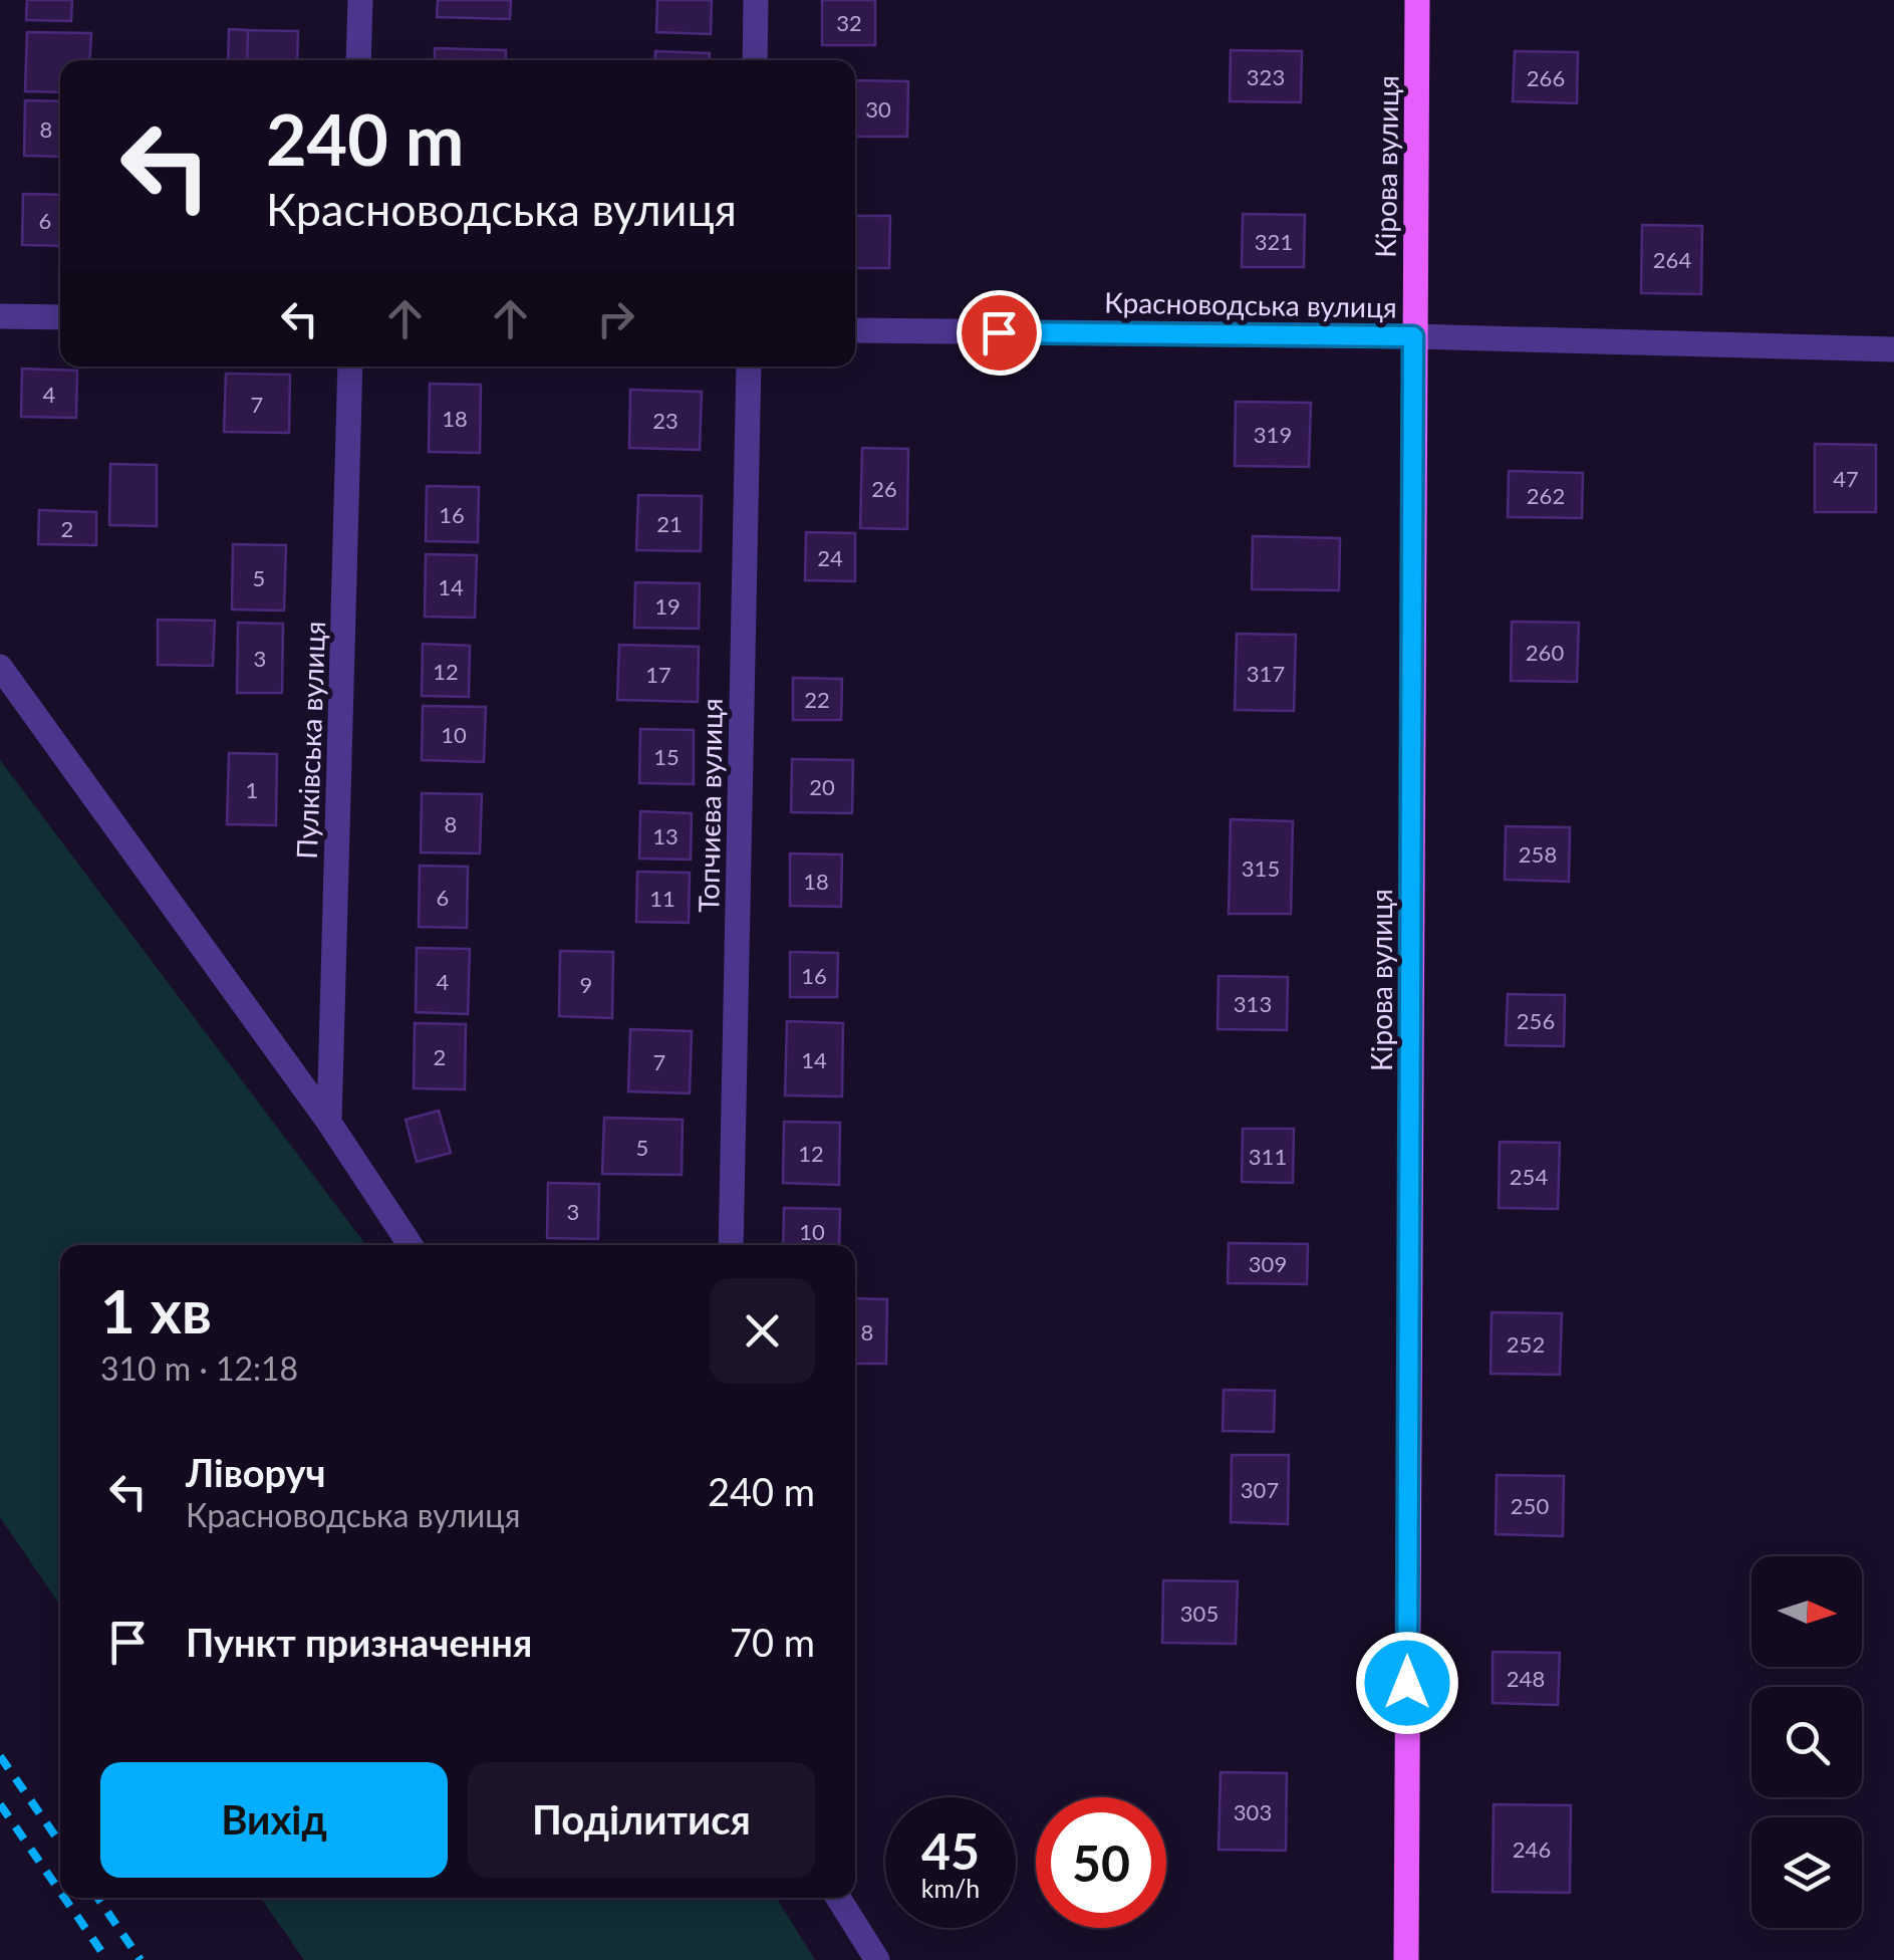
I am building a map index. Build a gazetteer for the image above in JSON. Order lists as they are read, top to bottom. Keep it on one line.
{"streets":{"main road":["Кірова вулиця"],"street":["Красноводська вулиця","Пулківська вулиця","Топчиєва вулиця"]},"crossings":[["Кірова вулиця","Красноводська вулиця"]],"house_numbers":["32","323","266","30","8","6","321","264","4","7","18","23","319","47","26","262","16","21","2","24","5","14","19","260","3","12","317","17","22","10","15","20","1","8","13","258","315","18","6","11","16","4","9","313","256","2","14","7","5","12","311","254","3","10","309","8","252","307","250","305","248","303","246"],"north":"right","page":{"turn":["240 m","Красноводська вулиця"],"heading":["1 хв","310 m · 12:18"],"list":[{"name":"Ліворуч","note":"Красноводська вулиця","value":"240 m"},{"name":"Пункт призначення","value":"70 m"}],"buttons":["Вихід","Поділитися"],"speed":"45 km/h","limit":"50"}}
